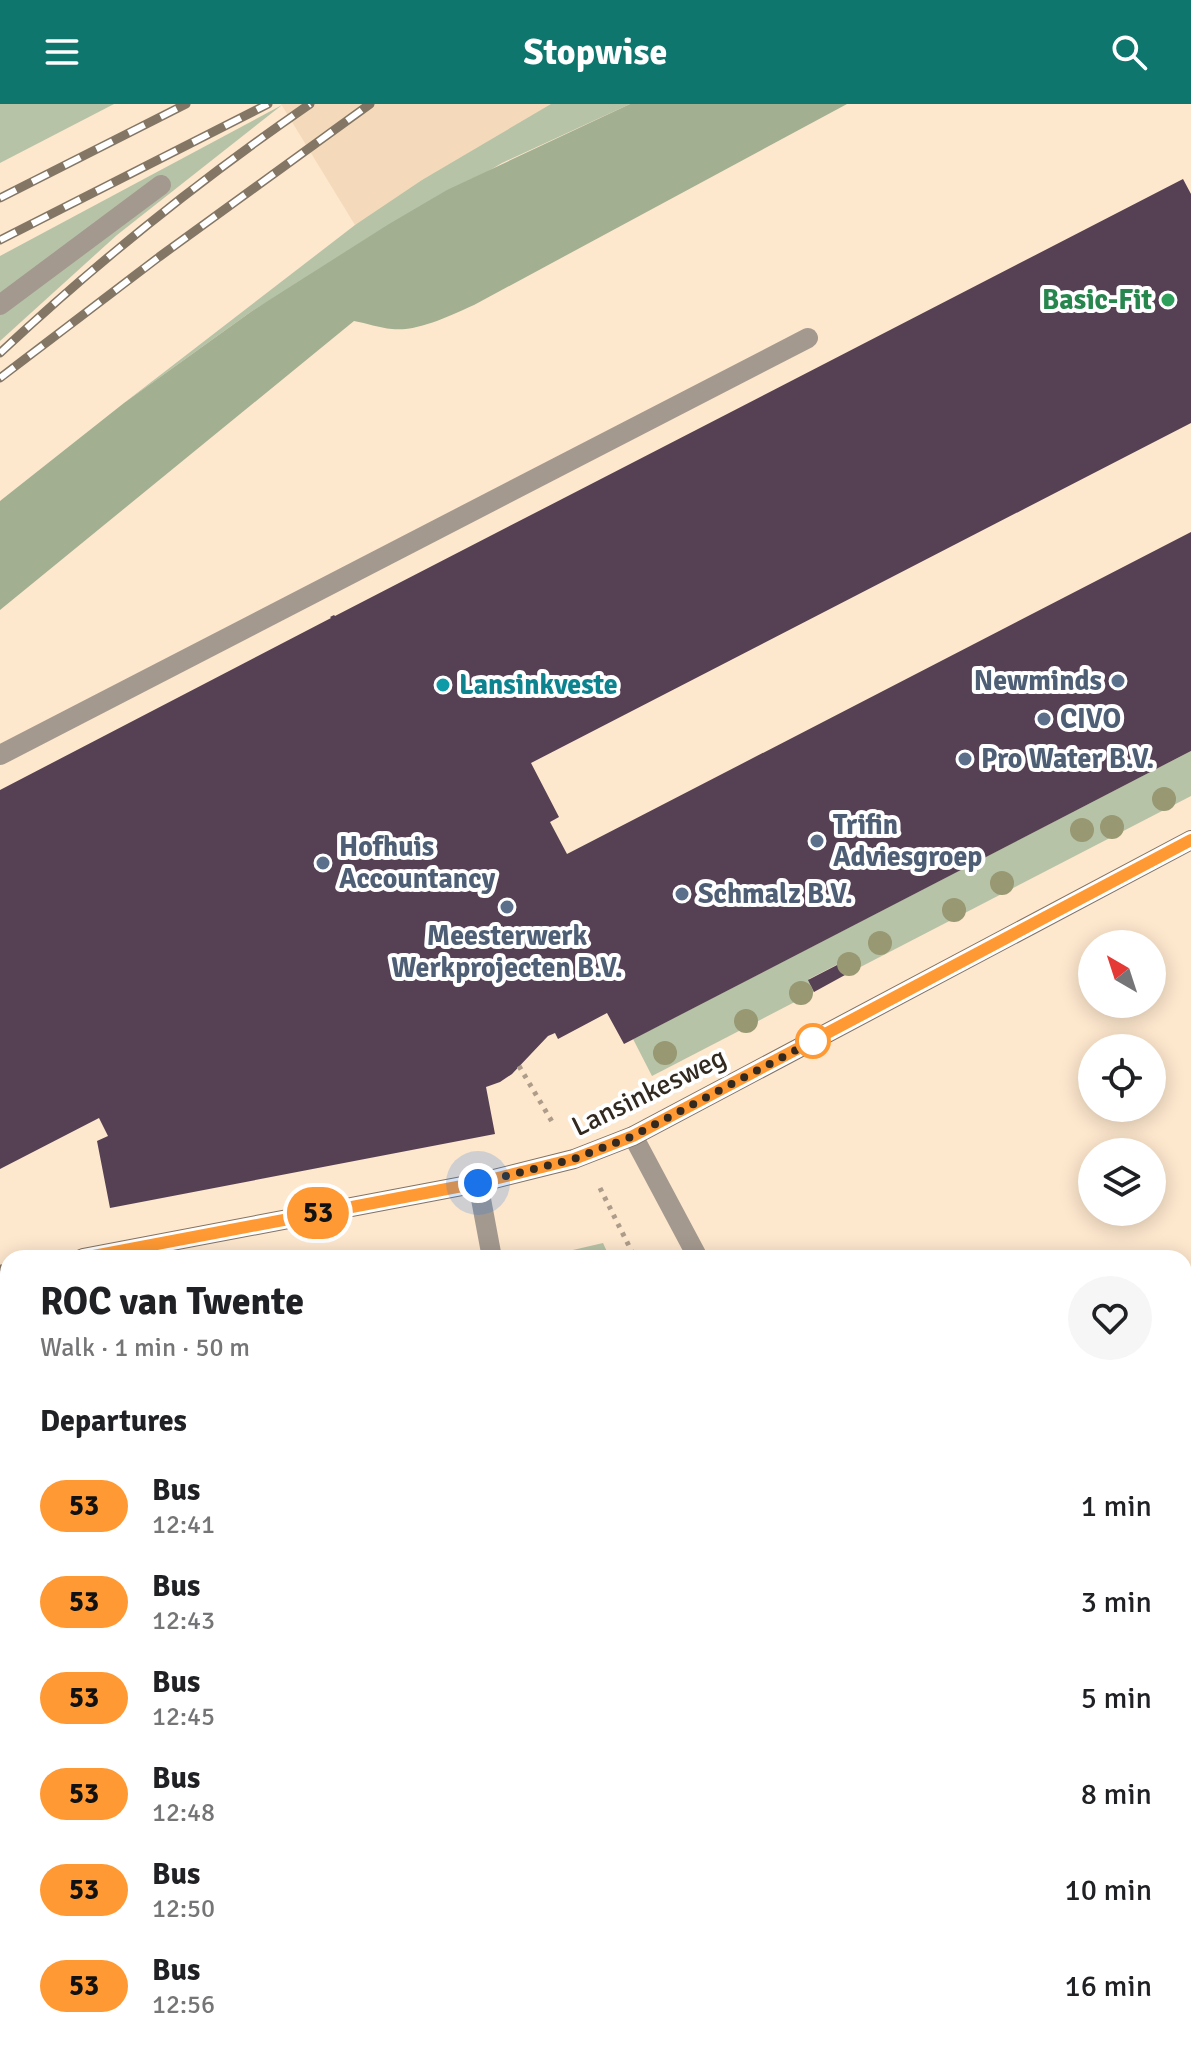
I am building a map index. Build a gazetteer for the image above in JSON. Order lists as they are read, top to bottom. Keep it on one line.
{"streets":{"main road":["Lansinkesweg"]},"places":["Basic-Fit","Newminds","Lansinkveste","CIVO","Pro Water B.V.","Trifin Adviesgroep","Hofhuis Accountancy","Schmalz B.V.","Meesterwerk Werkprojecten B.V."],"lines":["bus line 53"],"north":"top left","page":{"header":"Stopwise","on_map":"53","heading":[["ROC van Twente","Walk · 1 min · 50 m"],"Departures"],"list":[{"mark":"53","name":"Bus","note":"12:41","value":"1 min"},{"mark":"53","name":"Bus","note":"12:43","value":"3 min"},{"mark":"53","name":"Bus","note":"12:45","value":"5 min"},{"mark":"53","name":"Bus","note":"12:48","value":"8 min"},{"mark":"53","name":"Bus","note":"12:50","value":"10 min"},{"mark":"53","name":"Bus","note":"12:56","value":"16 min"}]}}
